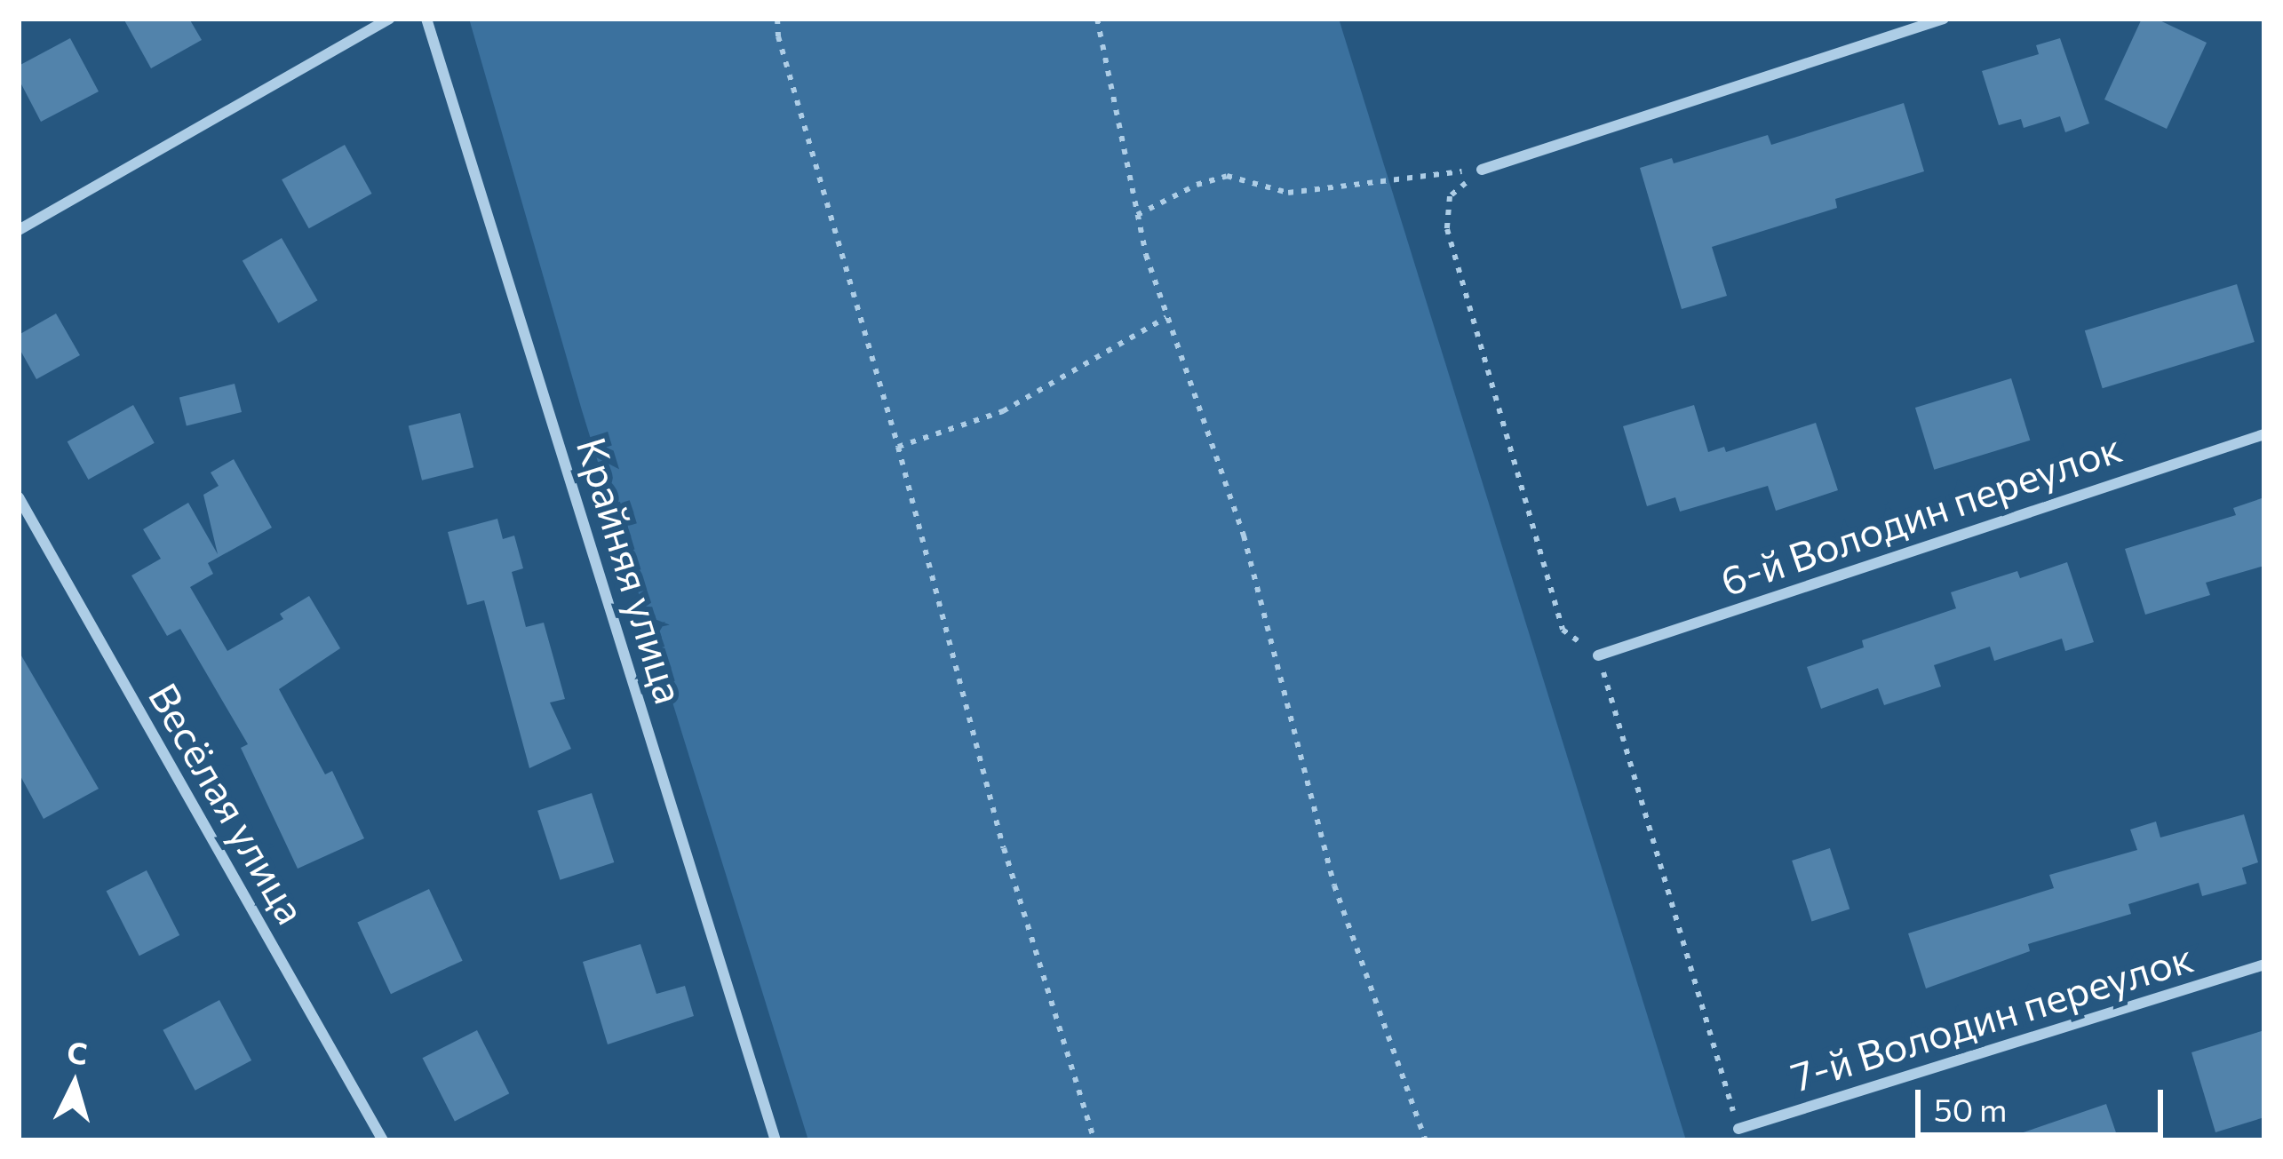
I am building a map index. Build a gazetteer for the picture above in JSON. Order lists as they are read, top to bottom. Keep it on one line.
{"streets":{"street":["6-й Володин переулок","Крайняя улица","Весёлая улица","7-й Володин переулок"]},"scale_bar":"50 m","north":"top"}
